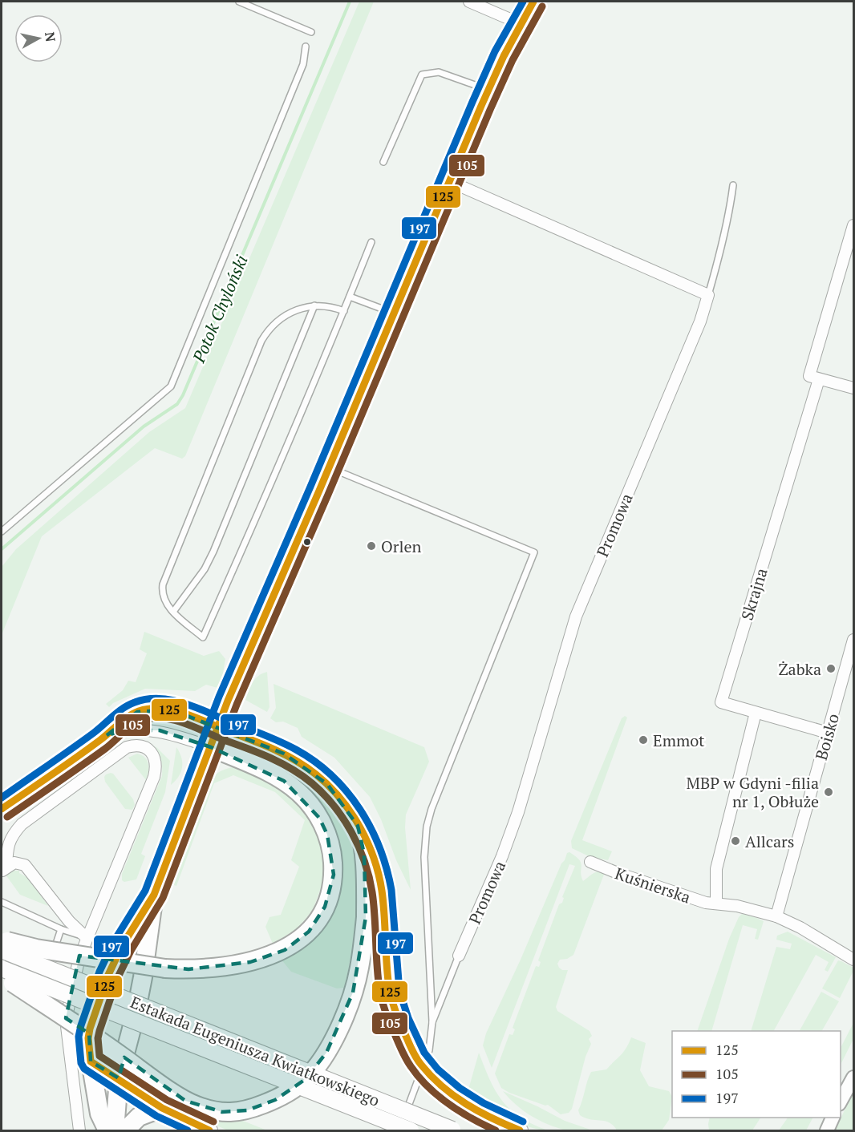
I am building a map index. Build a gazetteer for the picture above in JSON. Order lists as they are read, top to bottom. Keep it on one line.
{"streets":{"main road":["Estakada Eugeniusza Kwiatkowskiego"],"street":["Promowa","Skrajna","Boisko","Kuśnierska"]},"crossings":[["Skrajna","Boisko"],["Skrajna","Kuśnierska"],["Boisko","Kuśnierska"]],"water":["Potok Chyloński"],"places":["Orlen","Żabka","Emmot","MBP w Gdyni -filia nr 1, Obłuże","Allcars"],"lines":["transit line 125","transit line 197","transit line 105"],"legend":["125","105","197"],"north":"right"}
